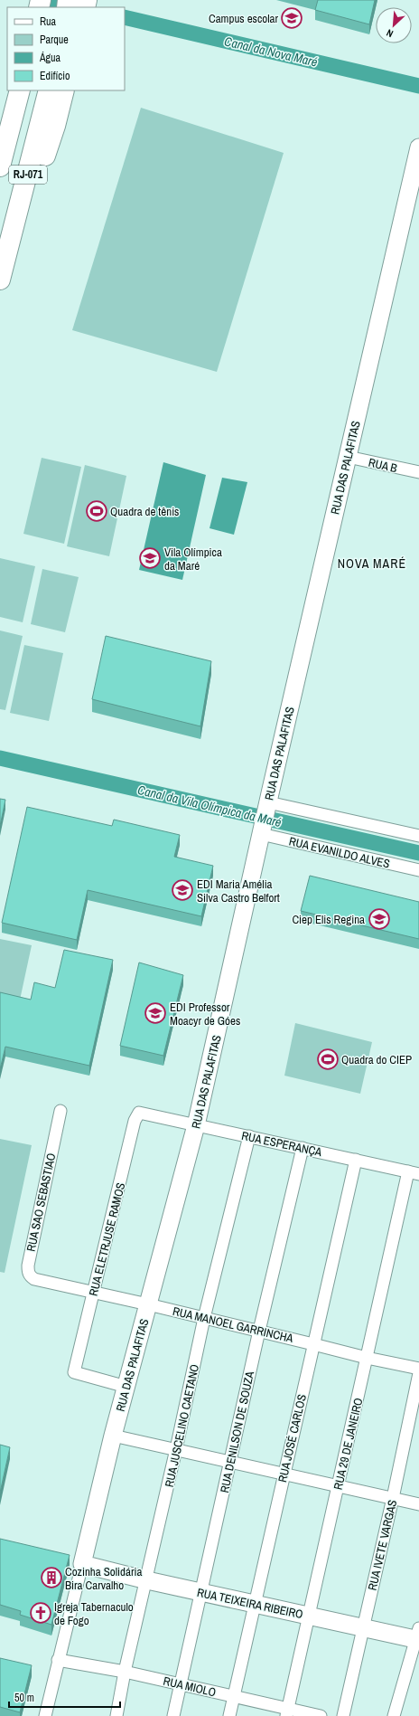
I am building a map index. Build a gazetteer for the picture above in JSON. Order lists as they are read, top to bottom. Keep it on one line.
{"streets":{"highway":["RJ-071"],"street":["RUA B","RUA DAS PALAFITAS","RUA EVANILDO ALVES","RUA ESPERANÇA","RUA SAO SEBASTIAO","RUA ELETRJUSE RAMOS","RUA MANOEL GARRINCHA","RUA JUSCELINO CAETANO","RUA DENILSON DE SOUZA","RUA JOSÉ CARLOS","RUA 29 DE JANEIRO","RUA IVETE VARGAS","RUA TEIXEIRA RIBEIRO","RUA MIOLO"]},"crossings":[["RUA B","RUA DAS PALAFITAS"],["RUA DAS PALAFITAS","RUA EVANILDO ALVES"],["RUA DAS PALAFITAS","RUA ESPERANÇA"],["RUA DAS PALAFITAS","RUA ELETRJUSE RAMOS"],["RUA DAS PALAFITAS","RUA MANOEL GARRINCHA"],["RUA DAS PALAFITAS","RUA TEIXEIRA RIBEIRO"],["RUA DAS PALAFITAS","RUA MIOLO"],["RUA ESPERANÇA","RUA ELETRJUSE RAMOS"],["RUA ESPERANÇA","RUA JUSCELINO CAETANO"],["RUA ESPERANÇA","RUA DENILSON DE SOUZA"],["RUA ESPERANÇA","RUA JOSÉ CARLOS"],["RUA ESPERANÇA","RUA 29 DE JANEIRO"],["RUA SAO SEBASTIAO","RUA MANOEL GARRINCHA"],["RUA ELETRJUSE RAMOS","RUA MANOEL GARRINCHA"],["RUA MANOEL GARRINCHA","RUA JUSCELINO CAETANO"],["RUA MANOEL GARRINCHA","RUA DENILSON DE SOUZA"],["RUA MANOEL GARRINCHA","RUA JOSÉ CARLOS"],["RUA MANOEL GARRINCHA","RUA 29 DE JANEIRO"],["RUA JUSCELINO CAETANO","RUA TEIXEIRA RIBEIRO"],["RUA JUSCELINO CAETANO","RUA MIOLO"],["RUA DENILSON DE SOUZA","RUA TEIXEIRA RIBEIRO"],["RUA DENILSON DE SOUZA","RUA MIOLO"],["RUA JOSÉ CARLOS","RUA TEIXEIRA RIBEIRO"],["RUA JOSÉ CARLOS","RUA MIOLO"],["RUA 29 DE JANEIRO","RUA TEIXEIRA RIBEIRO"],["RUA 29 DE JANEIRO","RUA MIOLO"],["RUA IVETE VARGAS","RUA TEIXEIRA RIBEIRO"]],"districts":["NOVA MARÉ"],"water":["Canal da Nova Maré","Canal da Vila Olímpica da Maré"],"places":{"school or university":["Campus escolar","Vila Olímpica da Maré","EDI Maria Amélia Silva Castro Belfort","Ciep Elis Regina","EDI Professor Moacyr de Góes"],"sports":["Quadra de tênis","Quadra do CIEP"],"building":["Cozinha Solidária Bira Carvalho"],"church":["Igreja Tabernaculo de Fogo"]},"legend":["Rua","Parque","Água","Edifício"],"scale_bar":"50 m","north":"bottom left"}
